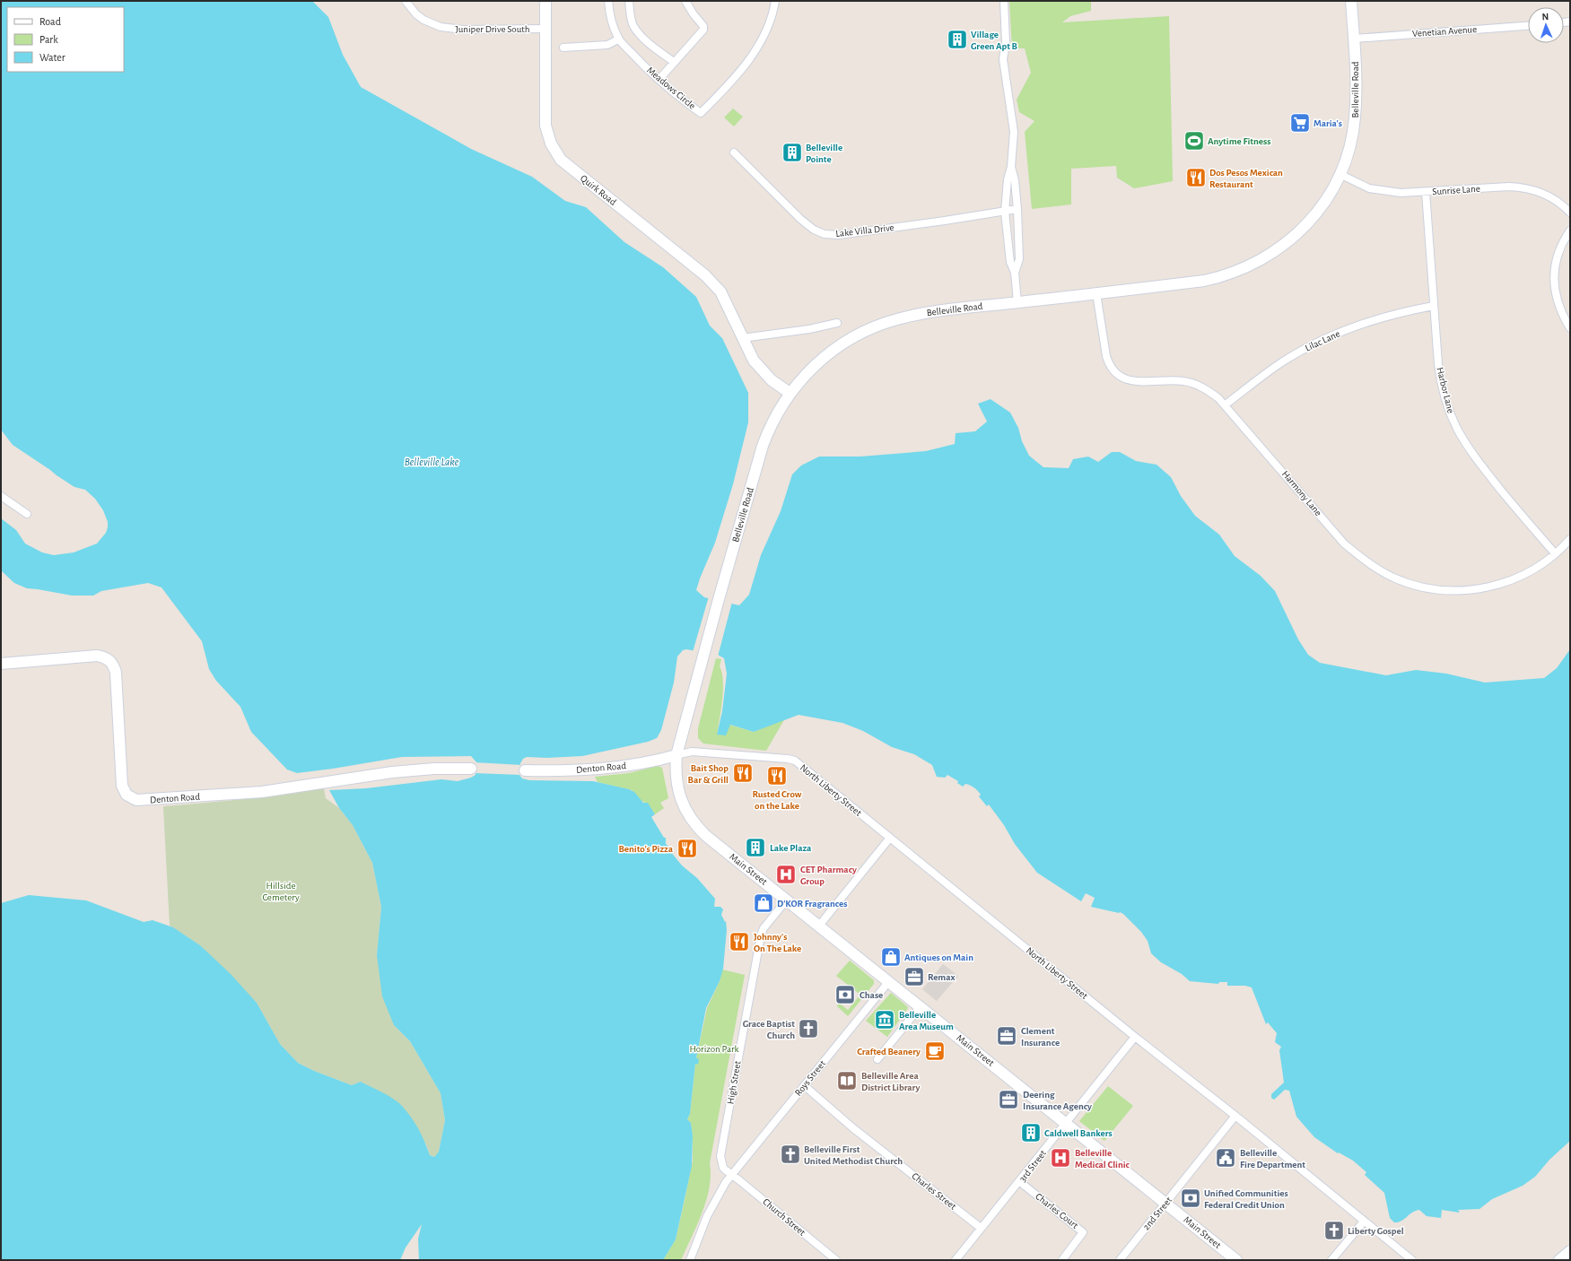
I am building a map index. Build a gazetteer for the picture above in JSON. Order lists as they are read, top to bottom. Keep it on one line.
{"streets":{"main road":["Belleville Road","Quirk Road","Denton Road","Main Street"],"street":["Juniper Drive South","Venetian Avenue","Meadows Circle","Sunrise Lane","Lake Villa Drive","Lilac Lane","Harbor Lane","Harmony Lane","North Liberty Street","Roys Street","High Street","3rd Street","Charles Street","Charles Court","2nd Street","Church Street"]},"crossings":[["Juniper Drive South","Quirk Road"],["Venetian Avenue","Belleville Road"],["Belleville Road","Quirk Road"],["Belleville Road","Sunrise Lane"],["Belleville Road","Harmony Lane"],["Belleville Road","Denton Road"],["Belleville Road","North Liberty Street"],["Belleville Road","Main Street"],["Sunrise Lane","Harbor Lane"],["Lilac Lane","Harbor Lane"],["Lilac Lane","Harmony Lane"],["Harbor Lane","Harmony Lane"],["Denton Road","North Liberty Street"],["North Liberty Street","3rd Street"],["North Liberty Street","2nd Street"],["Main Street","Roys Street"],["Main Street","High Street"],["Main Street","3rd Street"],["Main Street","2nd Street"],["Roys Street","High Street"],["Roys Street","Charles Street"],["Roys Street","Church Street"],["High Street","Church Street"],["3rd Street","Charles Street"],["3rd Street","Charles Court"]],"water":["Belleville Lake"],"parks":["Hillside Cemetery","Horizon Park"],"places":{"building":["Village Green Apt B","Belleville Pointe","Lake Plaza","Caldwell Bankers"],"supermarket":["Maria's"],"sports":["Anytime Fitness"],"restaurant":["Dos Pesos Mexican Restaurant","Bait Shop Bar & Grill","Rusted Crow on the Lake","Benito's Pizza","Johnny's On The Lake"],"hospital":["CET Pharmacy Group","Belleville Medical Clinic"],"shop":["D'KOR Fragrances","Antiques on Main"],"office":["Remax","Clement Insurance","Deering Insurance Agency"],"bank":["Chase","Unified Communities Federal Credit Union"],"museum":["Belleville Area Museum"],"church":["Grace Baptist Church","Belleville First United Methodist Church","Liberty Gospel"],"cafe":["Crafted Beanery"],"library":["Belleville Area District Library"],"public building":["Belleville Fire Department"]},"legend":["Road","Park","Water"],"north":"top"}
